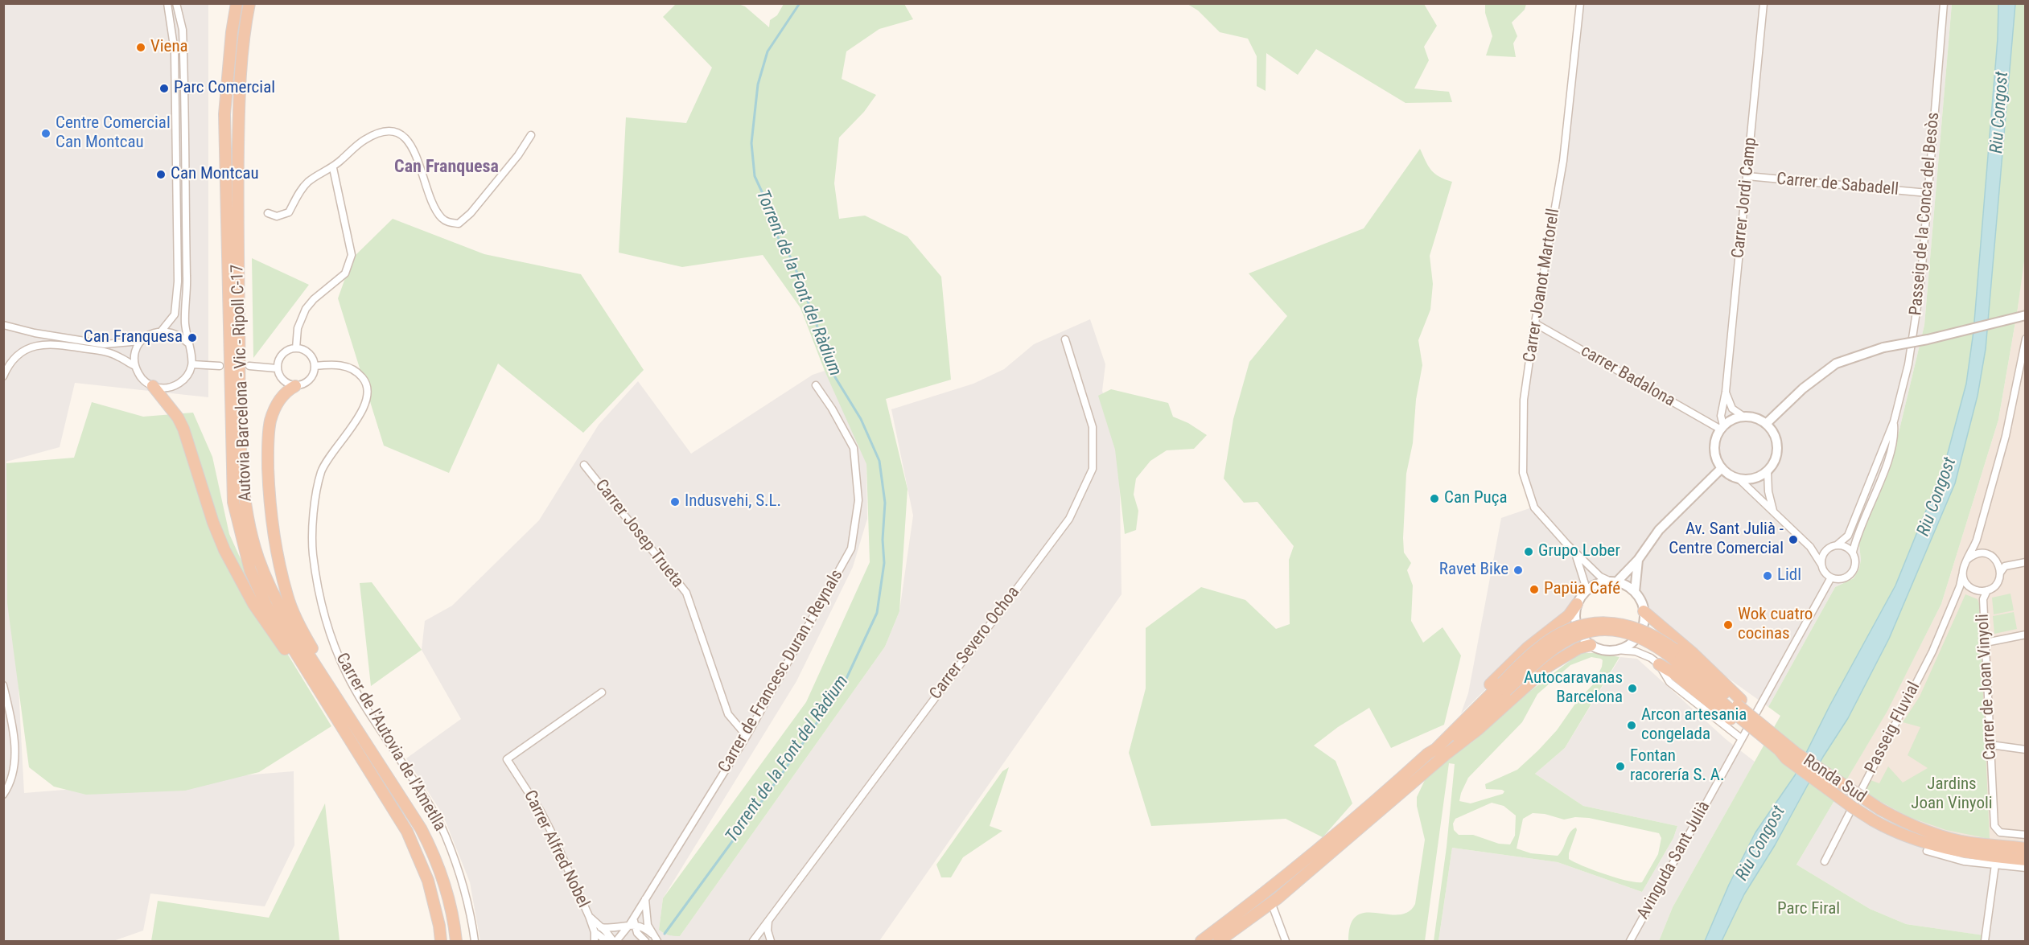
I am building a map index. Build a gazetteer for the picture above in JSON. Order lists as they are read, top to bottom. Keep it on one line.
{"streets":{"highway":["Autovia Barcelona - Vic - Ripoll C-17","Ronda Sud"],"street":["Carrer de Sabadell","Carrer Jordi Camp","Passeig de la Conca del Besòs","Carrer Joanot Martorell","carrer Badalona","Carrer Josep Trueta","Carrer Severo Ochoa","Carrer de Francesc Duran i Reynals","Carrer de Joan Vinyoli","Passeig Fluvial","Carrer de l'Autovia de l'Ametlla","Carrer Alfred Nobel","Avinguda Sant Julià"]},"crossings":[["Carrer de Sabadell","Carrer Jordi Camp"],["Carrer de Sabadell","Passeig de la Conca del Besòs"],["Carrer Jordi Camp","carrer Badalona"],["Passeig de la Conca del Besòs","Avinguda Sant Julià"],["Carrer Joanot Martorell","carrer Badalona"],["Carrer Josep Trueta","Carrer de Francesc Duran i Reynals"],["Carrer de Francesc Duran i Reynals","Carrer Alfred Nobel"],["Carrer de Joan Vinyoli","Passeig Fluvial"]],"districts":["Can Franquesa"],"water":["Riu Congost","Torrent de la Font del Ràdium"],"parks":["Jardins Joan Vinyoli","Parc Firal"],"places":["Viena","Parc Comercial","Centre Comercial Can Montcau","Can Montcau","Can Franquesa","Can Puça","Indusvehi, S.L.","Av. Sant Julià - Centre Comercial","Grupo Lober","Ravet Bike","Lidl","Papüa Café","Wok cuatro cocinas","Autocaravanas Barcelona","Arcon artesania congelada","Fontan racorería S. A."]}
